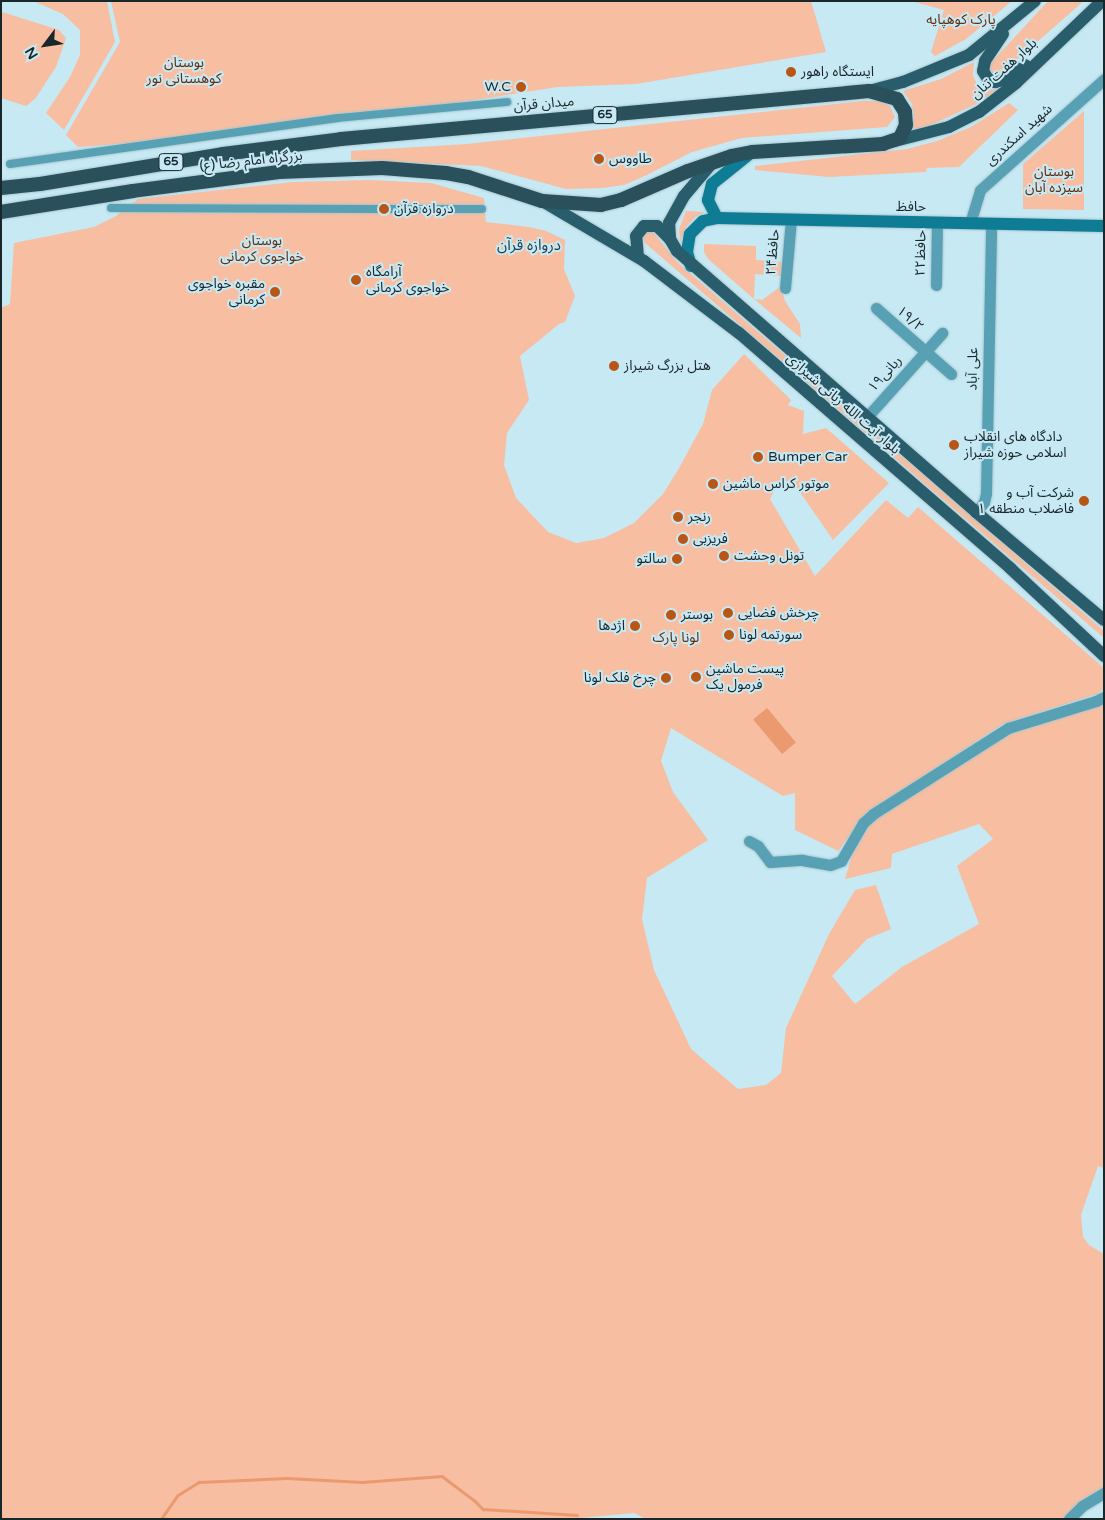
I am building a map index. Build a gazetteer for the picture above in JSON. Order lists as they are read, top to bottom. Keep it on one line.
{"streets":{"highway":["میدان قرآن","65","بزرگراه امام رضا (ع)"],"main road":["بلوار هفت تنان","حافظ","بلوار آیت الله ربانی شیرازی"],"street":["شهید اسکندری","حافظ۲۴","حافظ۲۲","۱۹/۲","علی آباد","ربانی۱۹"]},"crossings":[["بلوار هفت تنان","65"],["میدان قرآن","65"],["میدان قرآن","بزرگراه امام رضا (ع)"],["65","بزرگراه امام رضا (ع)"],["65","بلوار آیت الله ربانی شیرازی"],["شهید اسکندری","حافظ"],["بزرگراه امام رضا (ع)","بلوار آیت الله ربانی شیرازی"],["حافظ","حافظ۲۴"],["حافظ","حافظ۲۲"],["حافظ","علی آباد"],["۱۹/۲","ربانی۱۹"],["علی آباد","بلوار آیت الله ربانی شیرازی"],["ربانی۱۹","بلوار آیت الله ربانی شیرازی"]],"districts":["دروازه قرآن"],"parks":["پارک کوهپایه","بوستان کوهستانی نور","بوستان سیزده آبان","بوستان خواجوی کرمانی","لونا پارک"],"places":["ایستگاه راهور","W.C","طاووس","دروازه قرآن","آرامگاه خواجوی کرمانی","مقبره خواجوی کرمانی","هتل بزرگ شیراز","دادگاه های انقلاب اسلامی حوزه شیراز","Bumper Car","موتور کراس ماشین","شرکت آب و فاضلاب منطقه ۱","رنجر","فریزبی","تونل وحشت","سالتو","چرخش فضایی","بوستر","اژدها","سورتمه لونا","پیست ماشین فرمول یک","چرخ فلک لونا"],"north":"bottom left"}
